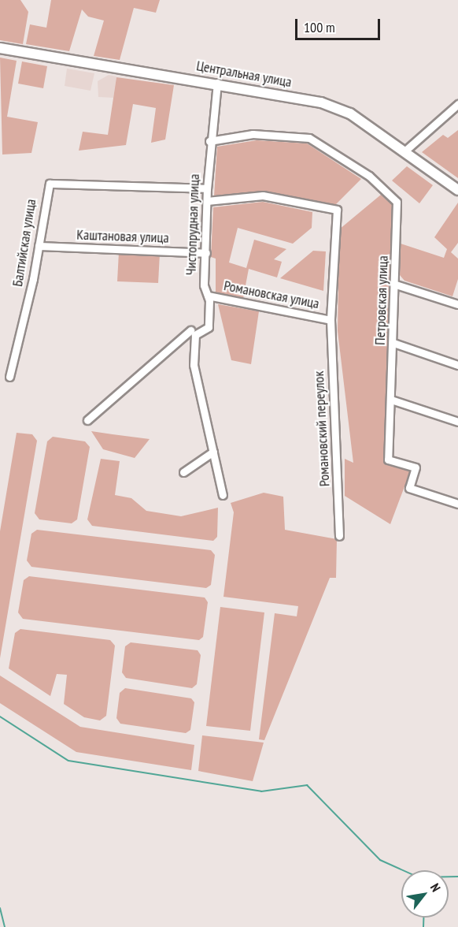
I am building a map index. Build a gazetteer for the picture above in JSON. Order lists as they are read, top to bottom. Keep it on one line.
{"streets":{"main road":["Центральная улица"],"street":["Чистопрудная улица","Каштановая улица","Балтийская улица","Романовская улица","Петровская улица","Романовский переулок"]},"crossings":[["Центральная улица","Чистопрудная улица"],["Чистопрудная улица","Каштановая улица"],["Чистопрудная улица","Балтийская улица"],["Чистопрудная улица","Романовская улица"],["Чистопрудная улица","Петровская улица"],["Каштановая улица","Балтийская улица"],["Романовская улица","Романовский переулок"]],"scale_bar":"100 m","north":"top right"}
